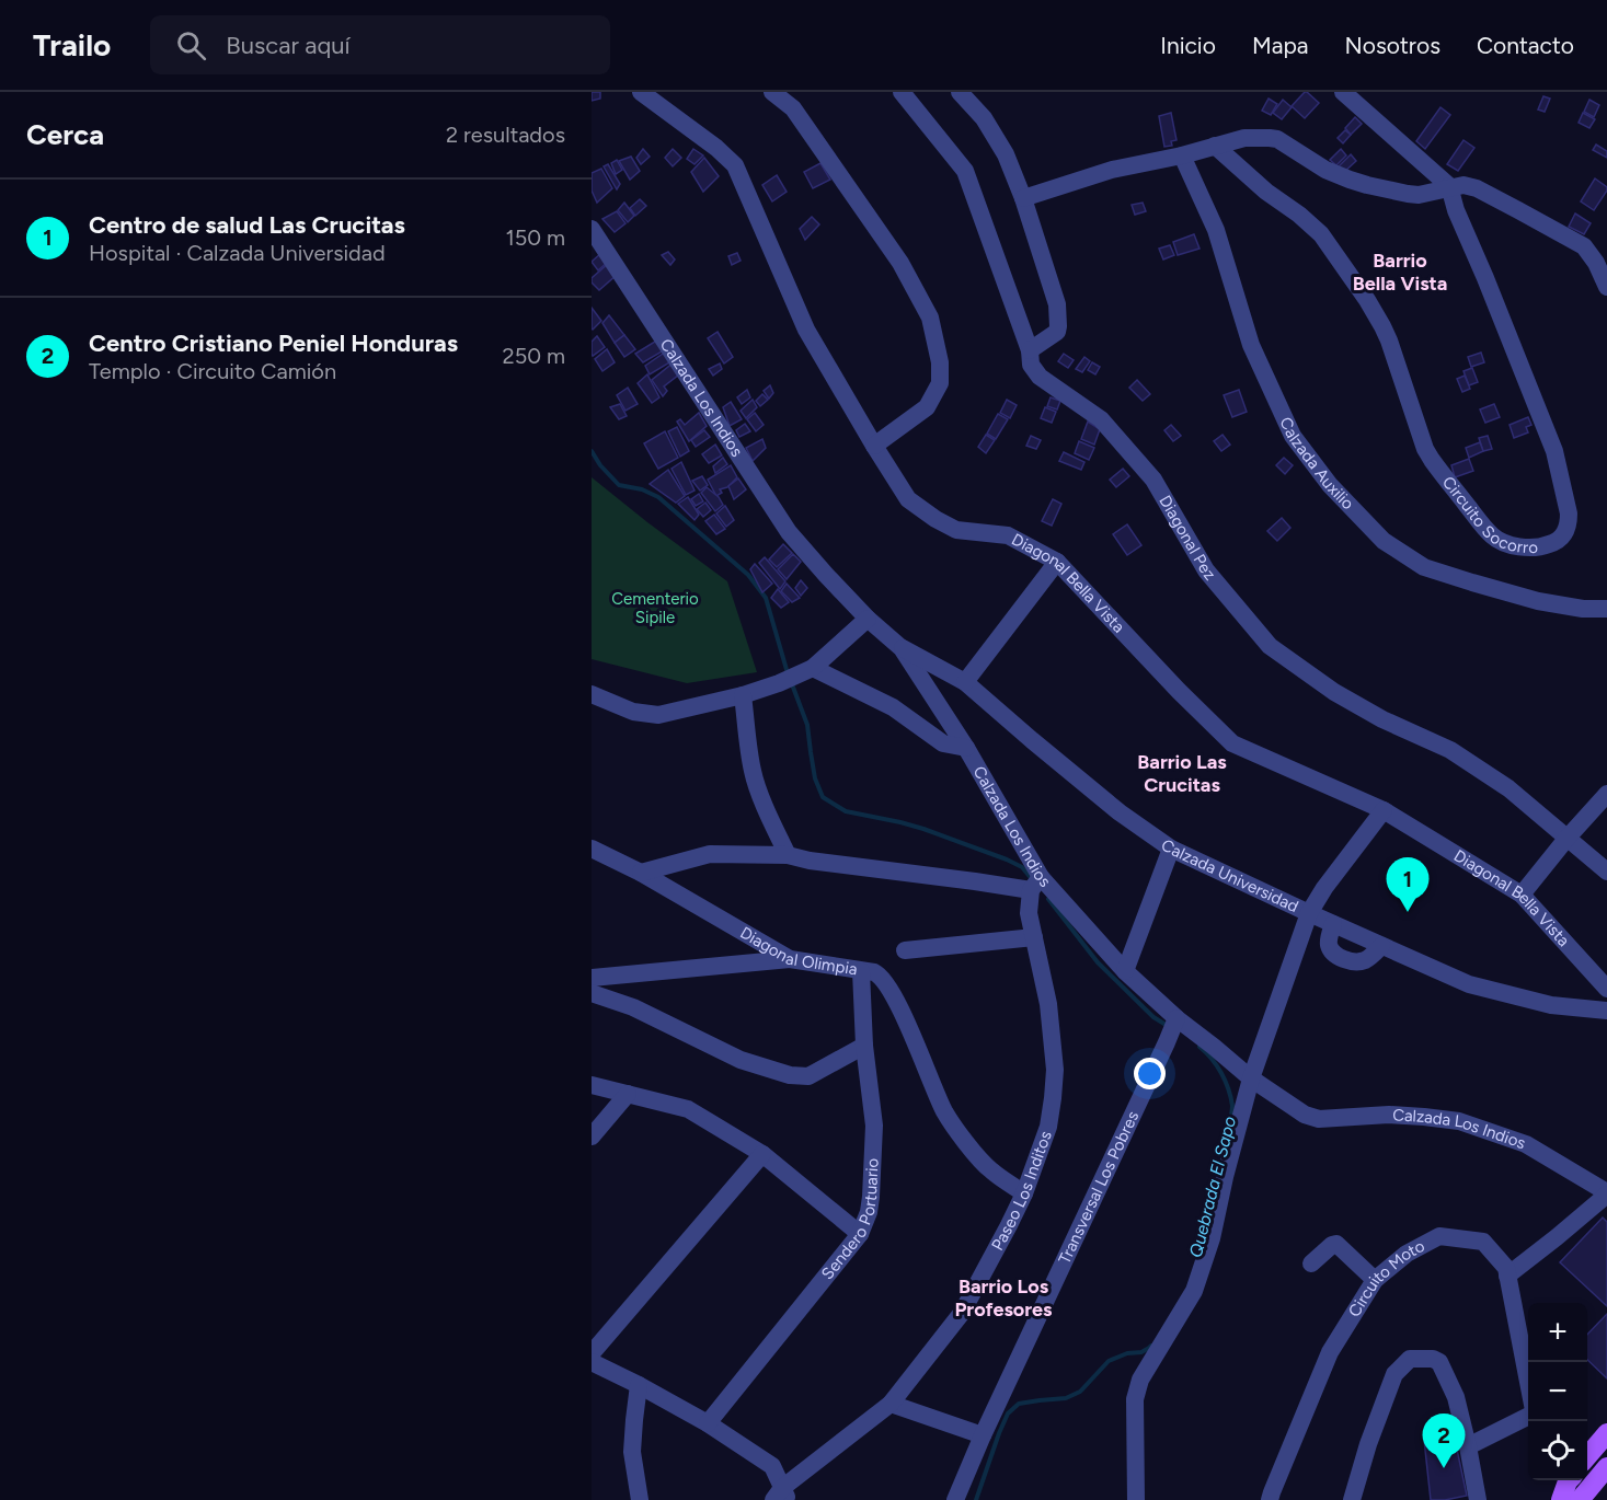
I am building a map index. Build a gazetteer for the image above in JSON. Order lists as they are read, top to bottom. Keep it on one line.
{"streets":{"street":["Calzada Los Indios","Calzada Auxilio","Circuito Socorro","Diagonal Pez","Diagonal Bella Vista","Calzada Universidad","Diagonal Olimpia","Transversal Los Pobres","Paseo Los Inditos","Sendero Portuario","Circuito Moto"]},"crossings":[["Calzada Los Indios","Calzada Universidad"],["Calzada Los Indios","Transversal Los Pobres"],["Calzada Los Indios","Paseo Los Inditos"],["Diagonal Olimpia","Paseo Los Inditos"],["Diagonal Olimpia","Sendero Portuario"]],"districts":["Barrio Bella Vista","Barrio Las Crucitas","Barrio Los Profesores"],"water":["Quebrada El Sapo"],"parks":["Cementerio Sipile"],"page":{"header":"Trailo","search":"Buscar aquí","nav":["Inicio","Mapa","Nosotros","Contacto"],"heading":["Cerca","2 resultados"],"list":[{"mark":"1","name":"Centro de salud Las Crucitas","note":"Hospital · Calzada Universidad","value":"150 m"},{"mark":"2","name":"Centro Cristiano Peniel Honduras","note":"Templo · Circuito Camión","value":"250 m"}],"pins":["1","2"],"map_buttons":["+","−"]}}
